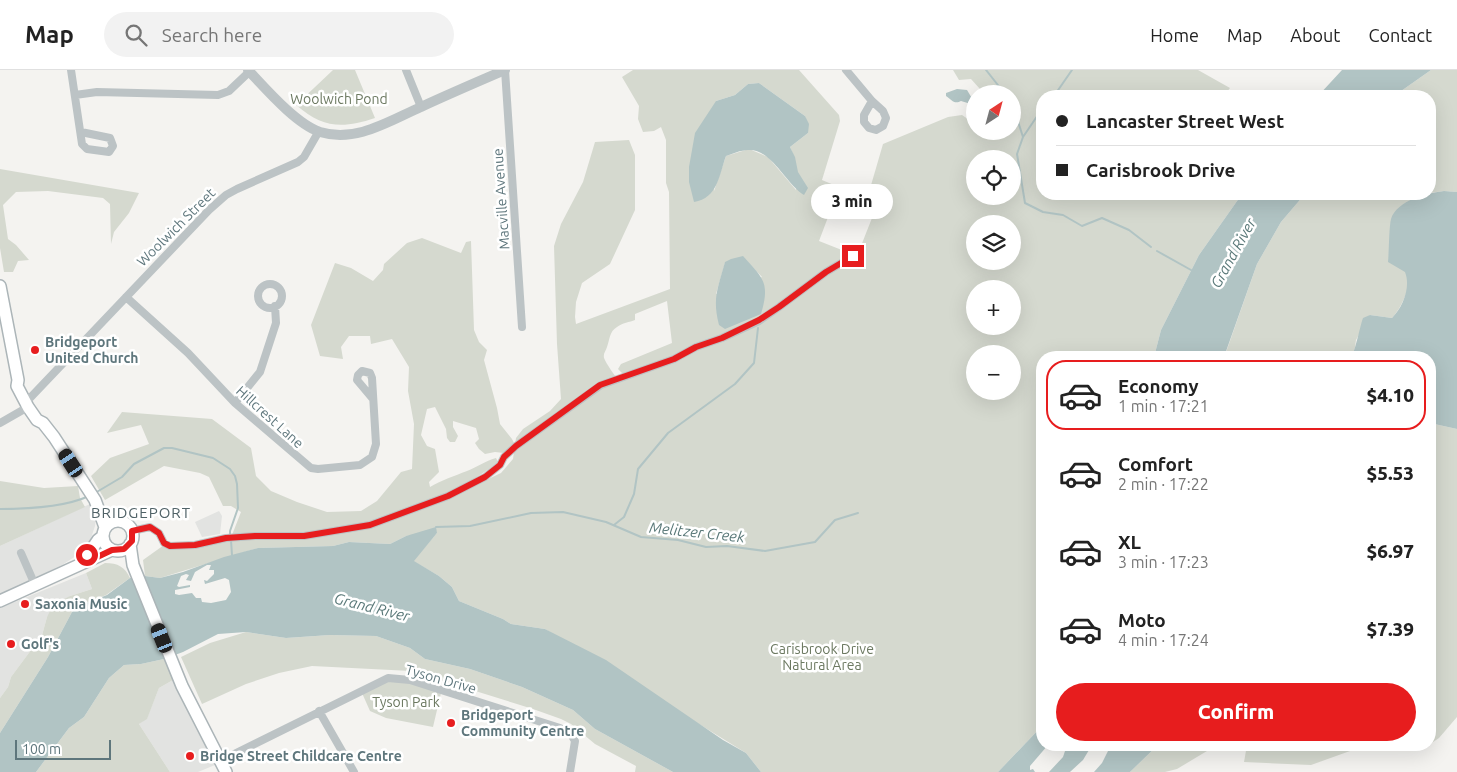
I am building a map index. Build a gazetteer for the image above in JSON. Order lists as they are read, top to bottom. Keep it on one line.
{"streets":{"street":["Macville Avenue","Woolwich Street","Hillcrest Lane","Tyson Drive"]},"crossings":[["Woolwich Street","Hillcrest Lane"]],"districts":["BRIDGEPORT"],"water":["Grand River","Melitzer Creek"],"parks":["Woolwich Pond","Carisbrook Drive Natural Area","Tyson Park"],"places":["Bridgeport United Church","Saxonia Music","Golf's","Bridgeport Community Centre","Bridge Street Childcare Centre"],"scale_bar":"100 m","north":"top right","page":{"header":"Map","search":"Search here","nav":["Home","Map","About","Contact"],"map_buttons":["+","−"],"banner":["Lancaster Street West","Carisbrook Drive"],"bubble":"3 min","list":[{"name":"Economy","note":"1 min · 17:21","value":"$4.10"},{"name":"Comfort","note":"2 min · 17:22","value":"$5.53"},{"name":"XL","note":"3 min · 17:23","value":"$6.97"},{"name":"Moto","note":"4 min · 17:24","value":"$7.39"}],"buttons":"Confirm","scale":"100 m"}}
